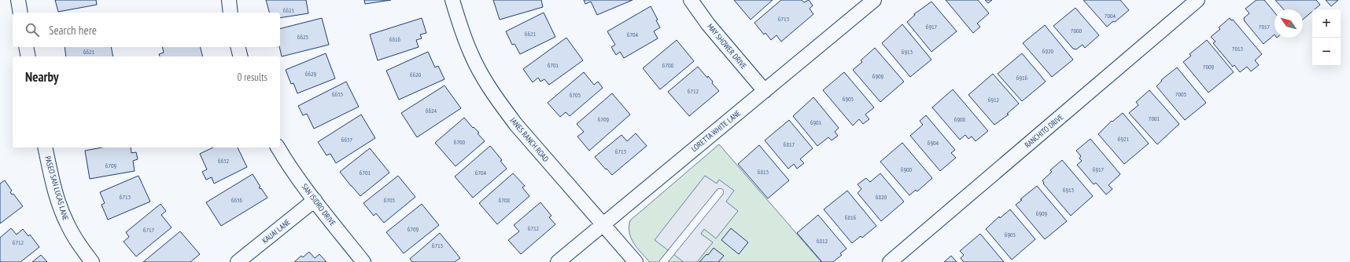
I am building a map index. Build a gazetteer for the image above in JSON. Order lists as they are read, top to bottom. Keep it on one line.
{"streets":{"street":["MAY SHOWER DRIVE","LORETTA WHITE LANE","RANCHITO DRIVE","JANES RANCH ROAD","PASEO SAN LUCAS LANE","SAN ISIDRO DRIVE","KAUAI LANE"]},"crossings":[["MAY SHOWER DRIVE","LORETTA WHITE LANE"],["LORETTA WHITE LANE","JANES RANCH ROAD"],["SAN ISIDRO DRIVE","KAUAI LANE"]],"house_numbers":["6621","7004","6713","6917","7017","7000","6621","6704","6625","6616","7013","6920","6621","6913","6701","6708","7009","6629","6620","6909","6916","6712","6633","7005","6705","6905","6912","6624","7001","6709","6908","6901","6921","6637","6700","6904","6817","6713","6632","6709","6900","6917","6813","6701","6704","6913","6713","6820","6636","6705","6708","6909","6816","6712","6709","6717","6905","6812","6712","6713"],"north":"top left","page":{"map_buttons":["+","−"],"search":"Search here","heading":["Nearby","0 results"]}}
